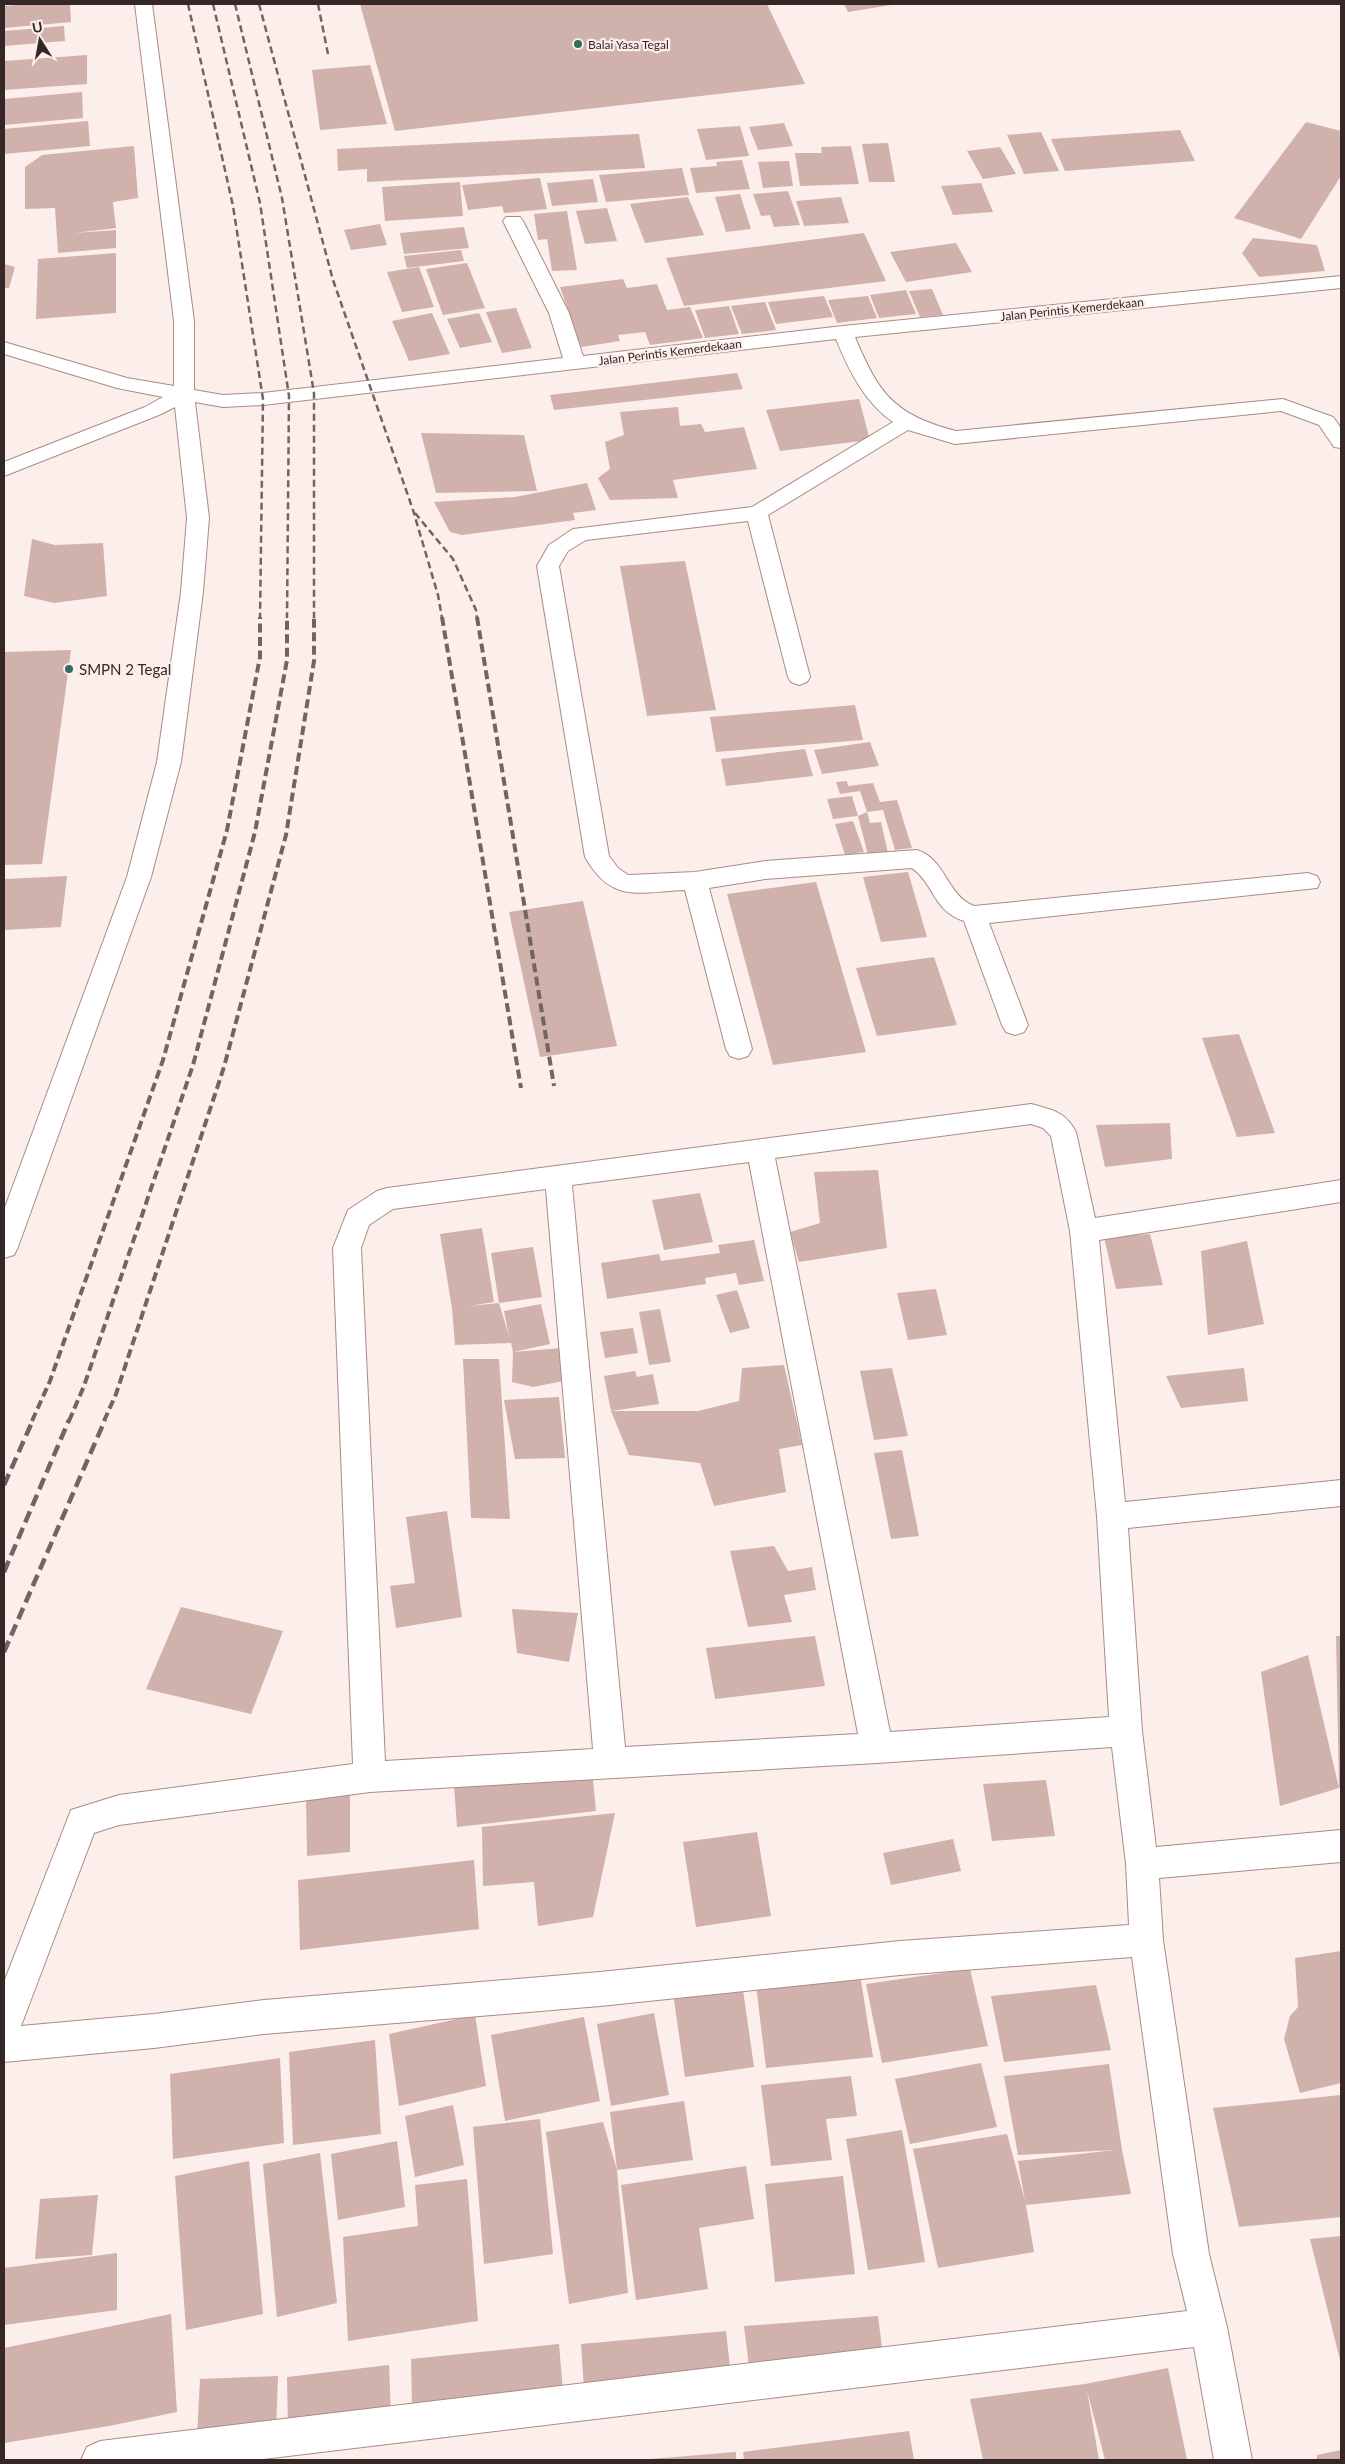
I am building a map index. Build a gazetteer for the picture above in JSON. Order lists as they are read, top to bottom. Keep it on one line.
{"streets":{"street":["Jalan Perintis Kemerdekaan"]},"places":["Balai Yasa Tegal","SMPN 2 Tegal"],"north":"top"}
